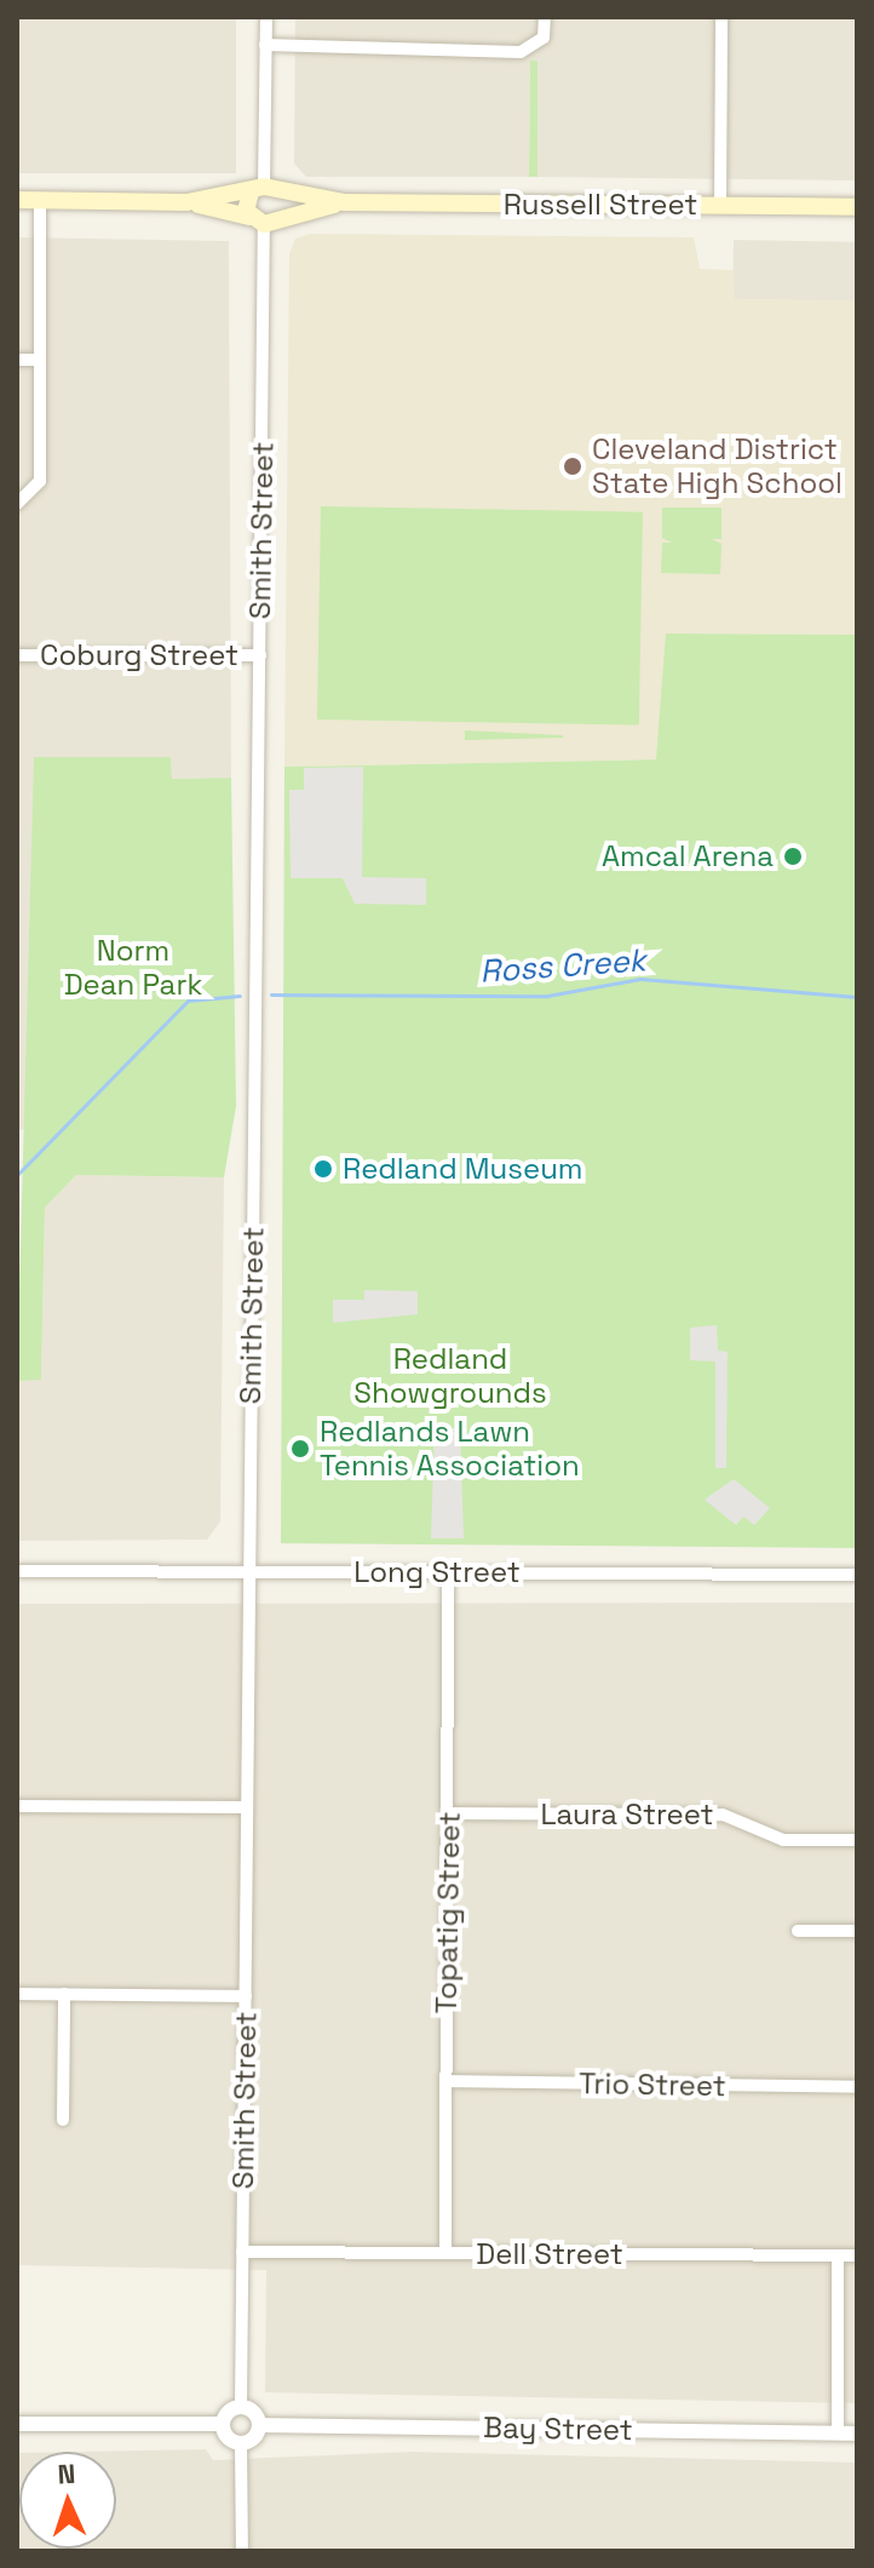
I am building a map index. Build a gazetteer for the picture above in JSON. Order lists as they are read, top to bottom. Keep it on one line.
{"streets":{"main road":["Russell Street"],"street":["Smith Street","Coburg Street","Long Street","Laura Street","Topatig Street","Trio Street","Dell Street","Bay Street"]},"crossings":[["Russell Street","Smith Street"],["Smith Street","Coburg Street"],["Smith Street","Long Street"],["Smith Street","Dell Street"],["Long Street","Topatig Street"],["Laura Street","Topatig Street"],["Topatig Street","Trio Street"],["Topatig Street","Dell Street"]],"water":["Ross Creek"],"parks":["Norm Dean Park","Redland Showgrounds"],"places":["Cleveland District State High School","Amcal Arena","Redland Museum","Redlands Lawn Tennis Association"],"north":"top"}
